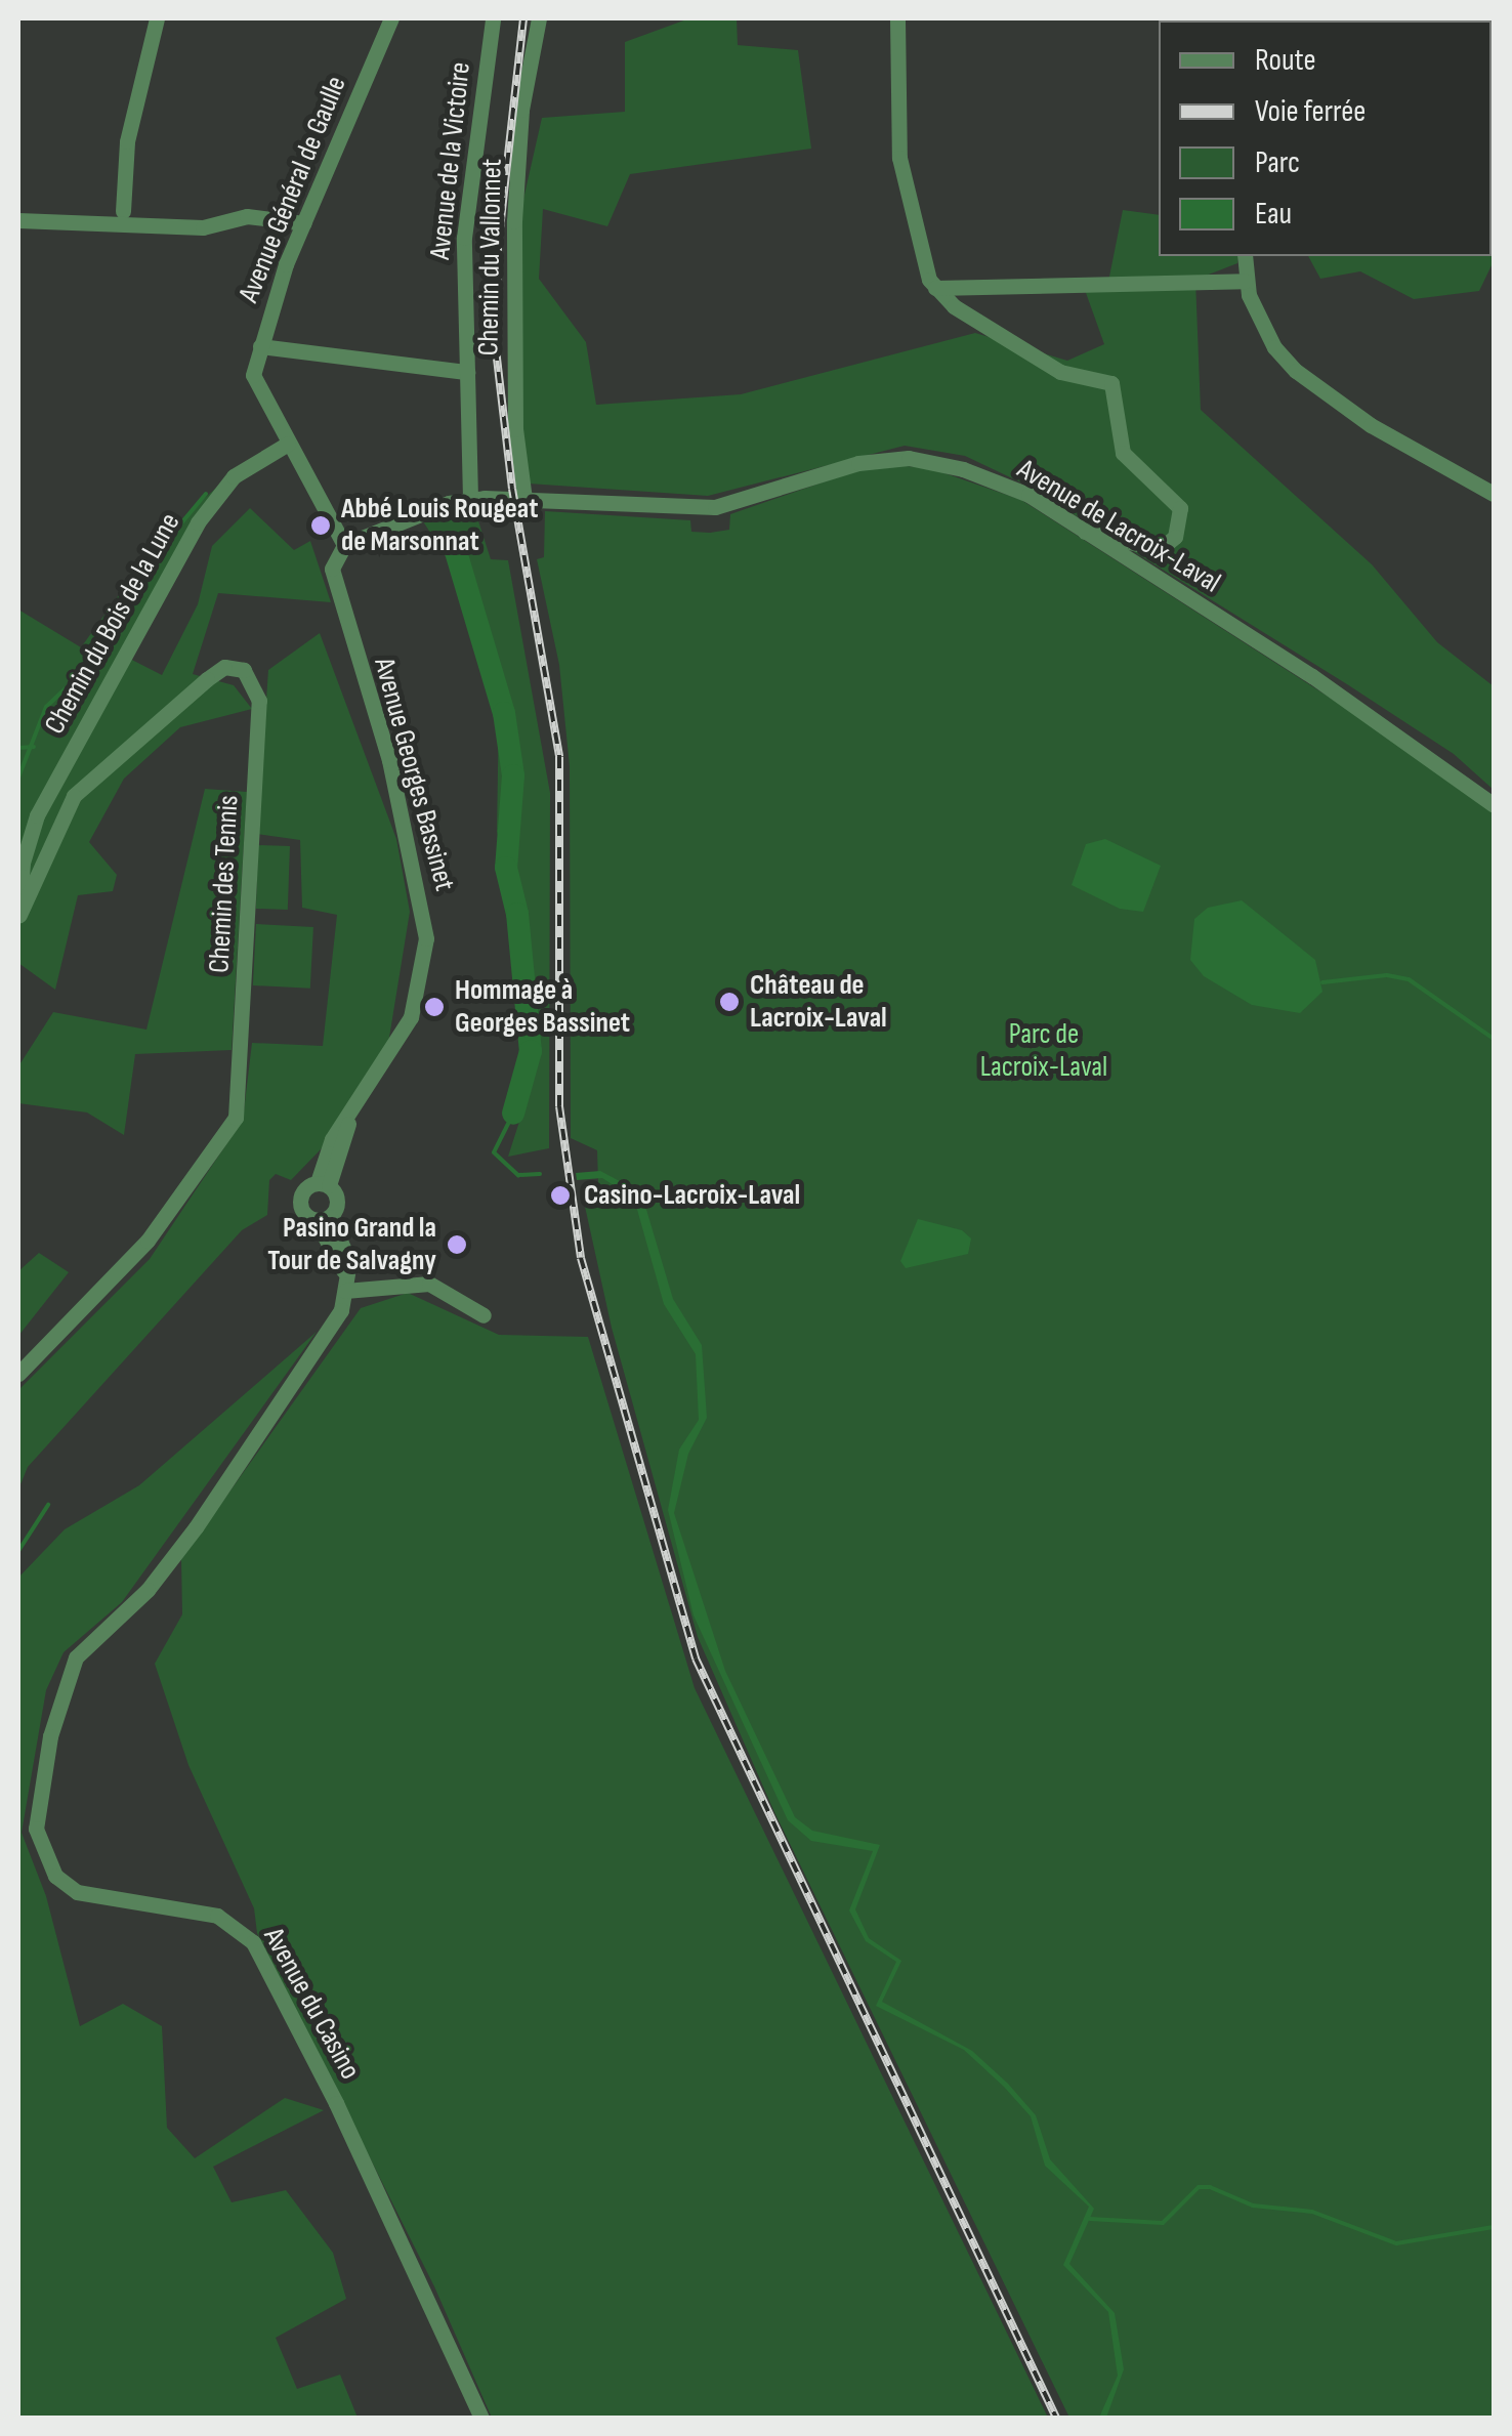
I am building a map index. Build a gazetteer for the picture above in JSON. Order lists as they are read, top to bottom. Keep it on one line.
{"streets":{"street":["Avenue de la Victoire","Avenue Général de Gaulle","Chemin du Vallonnet","Avenue de Lacroix-Laval","Chemin du Bois de la Lune","Avenue Georges Bassinet","Chemin des Tennis","Avenue du Casino"]},"crossings":[["Avenue de la Victoire","Avenue de Lacroix-Laval"],["Avenue Général de Gaulle","Chemin du Bois de la Lune"],["Avenue Général de Gaulle","Avenue Georges Bassinet"],["Chemin du Vallonnet","Avenue de Lacroix-Laval"],["Chemin du Bois de la Lune","Chemin des Tennis"]],"parks":["Parc de Lacroix-Laval"],"places":["Abbé Louis Rougeat de Marsonnat","Château de Lacroix-Laval","Hommage à Georges Bassinet","Casino-Lacroix-Laval","Pasino Grand la Tour de Salvagny"],"legend":["Route","Voie ferrée","Parc","Eau"]}
